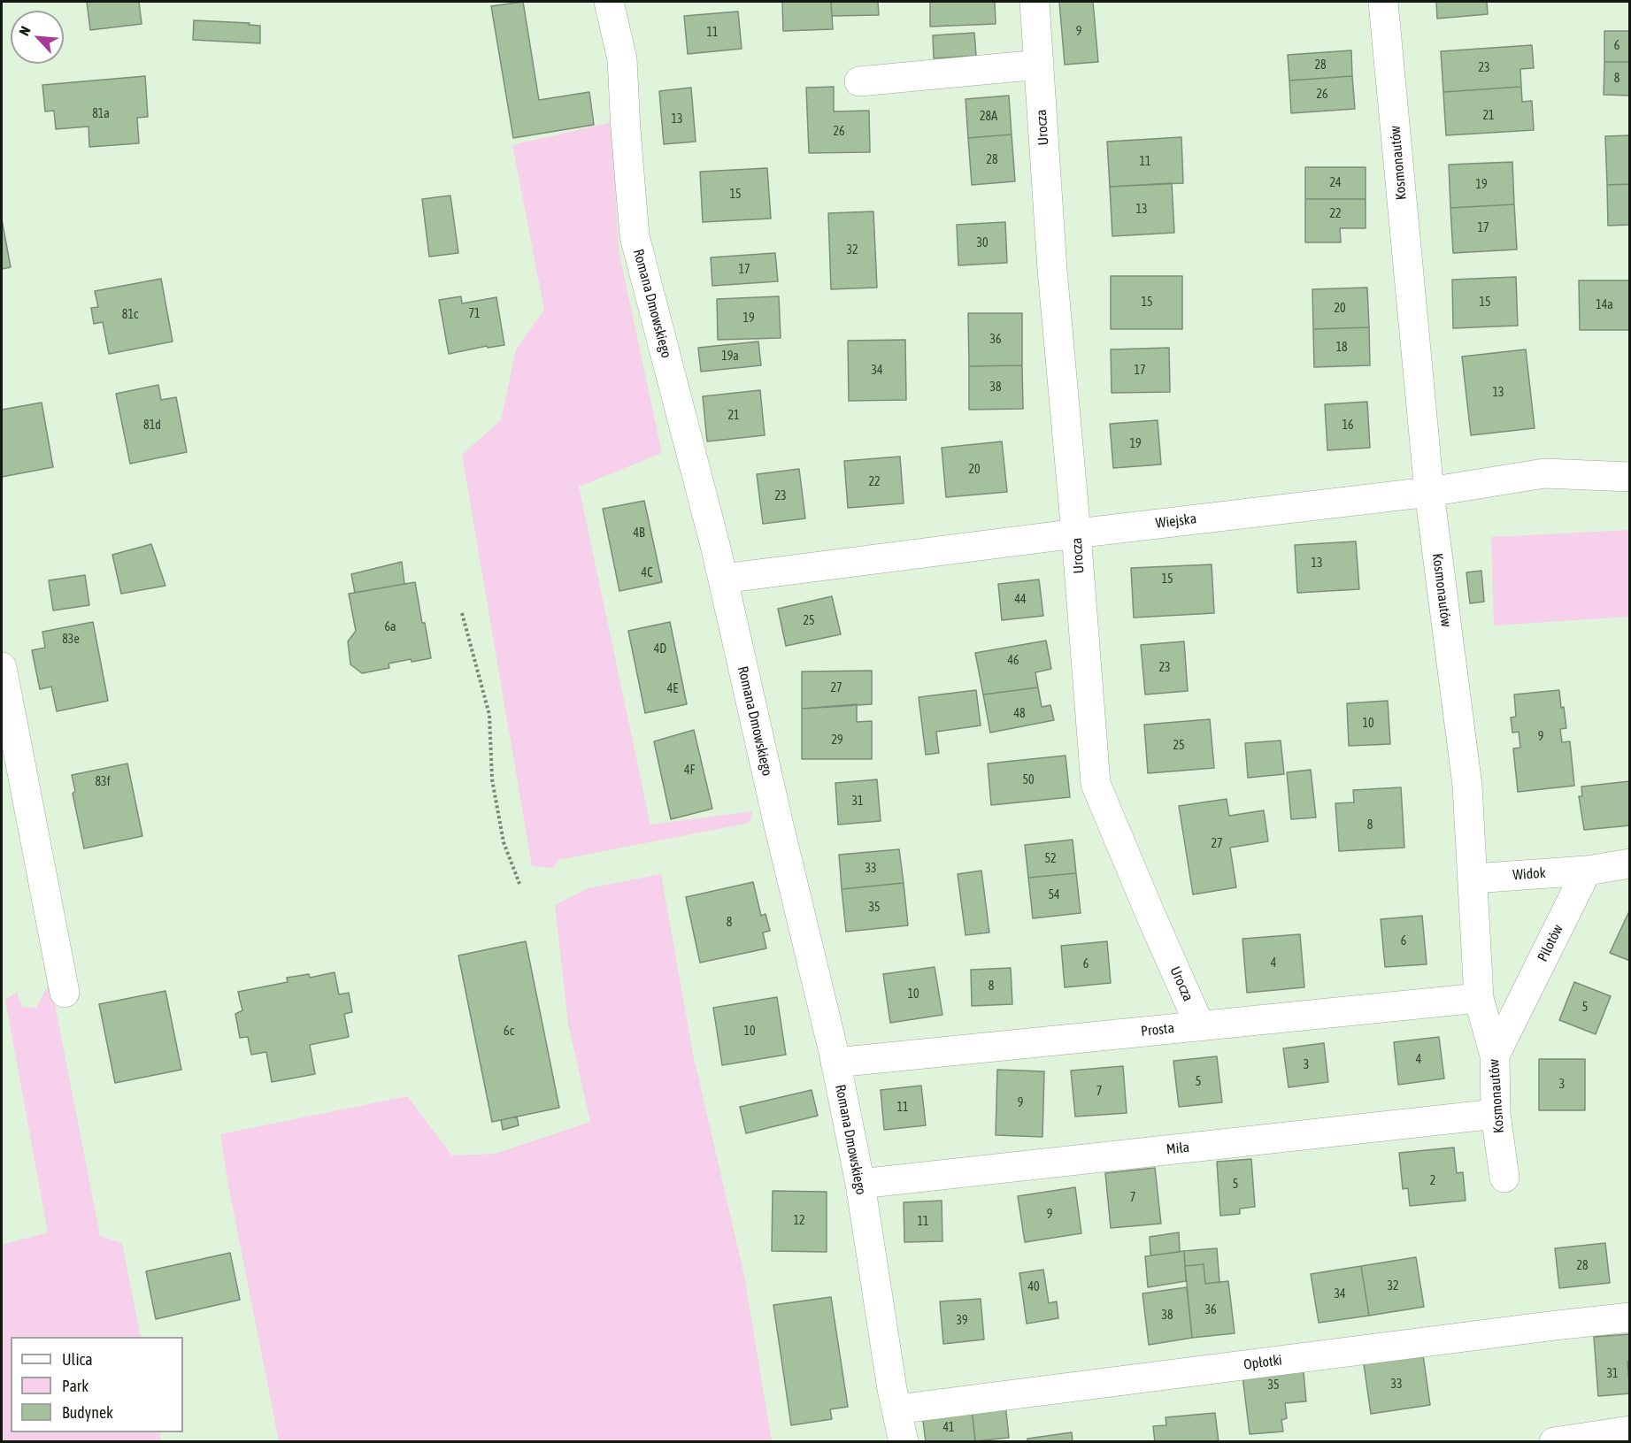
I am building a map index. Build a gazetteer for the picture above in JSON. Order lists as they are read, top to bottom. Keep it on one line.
{"streets":{"street":["Urocza","Kosmonautów","Romana Dmowskiego","Wiejska","Widok","Pilotów","Prosta","Miła","Opłotki"]},"crossings":[["Urocza","Wiejska"],["Urocza","Prosta"],["Kosmonautów","Wiejska"],["Kosmonautów","Widok"],["Kosmonautów","Pilotów"],["Kosmonautów","Prosta"],["Kosmonautów","Miła"],["Romana Dmowskiego","Wiejska"],["Romana Dmowskiego","Prosta"],["Romana Dmowskiego","Miła"],["Romana Dmowskiego","Opłotki"],["Widok","Pilotów"]],"house_numbers":["9","11","6","28","23","8","26","81a","21","28A","13","26","28","11","24","19","15","13","22","17","30","32","17","15","15","14a","20","71","81c","19","36","18","19a","34","17","38","13","21","81d","16","19","20","22","23","4B","13","4C","15","44","25","6a","83e","4D","46","23","27","4E","48","10","9","29","25","4F","50","83f","31","8","27","52","33","54","35","8","6","4","6","8","10","5","6c","10","4","3","5","3","7","9","11","2","5","7","9","12","11","28","32","40","34","36","38","39","31","33","35","41"],"legend":["Ulica","Park","Budynek"],"north":"top left"}
